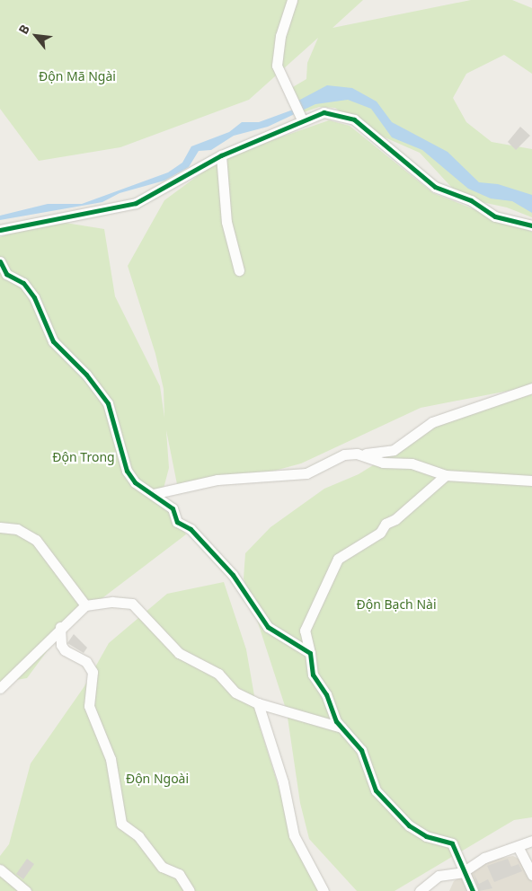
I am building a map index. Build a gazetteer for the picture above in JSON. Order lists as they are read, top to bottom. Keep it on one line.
{"parks":["Độn Mã Ngài","Độn Trong","Độn Bạch Nài","Độn Ngoài"],"north":"top left"}
